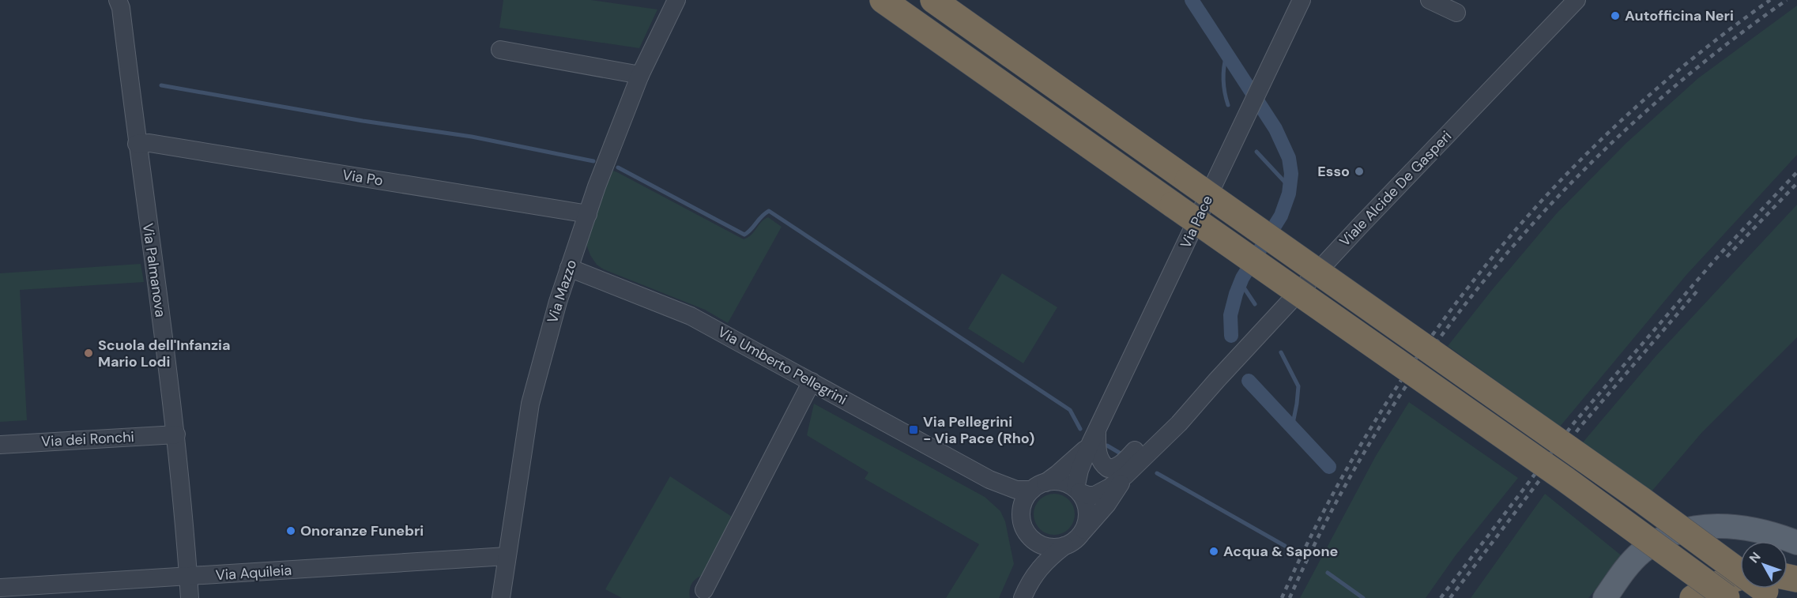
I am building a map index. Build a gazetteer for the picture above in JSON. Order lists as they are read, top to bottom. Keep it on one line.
{"streets":{"street":["Via Po","Viale Alcide De Gasperi","Via Pace","Via Palmanova","Via Mazzo","Via Umberto Pellegrini","Via dei Ronchi","Via Aquileia"]},"crossings":[["Via Po","Via Palmanova"],["Via Po","Via Mazzo"],["Viale Alcide De Gasperi","Via Pace"],["Via Palmanova","Via dei Ronchi"],["Via Palmanova","Via Aquileia"],["Via Mazzo","Via Umberto Pellegrini"],["Via Mazzo","Via Aquileia"]],"places":{"other":["Autofficina Neri","Esso","Scuola dell'Infanzia Mario Lodi","Onoranze Funebri","Acqua & Sapone"],"transit":["Via Pellegrini - Via Pace (Rho)"]},"north":"top left"}
